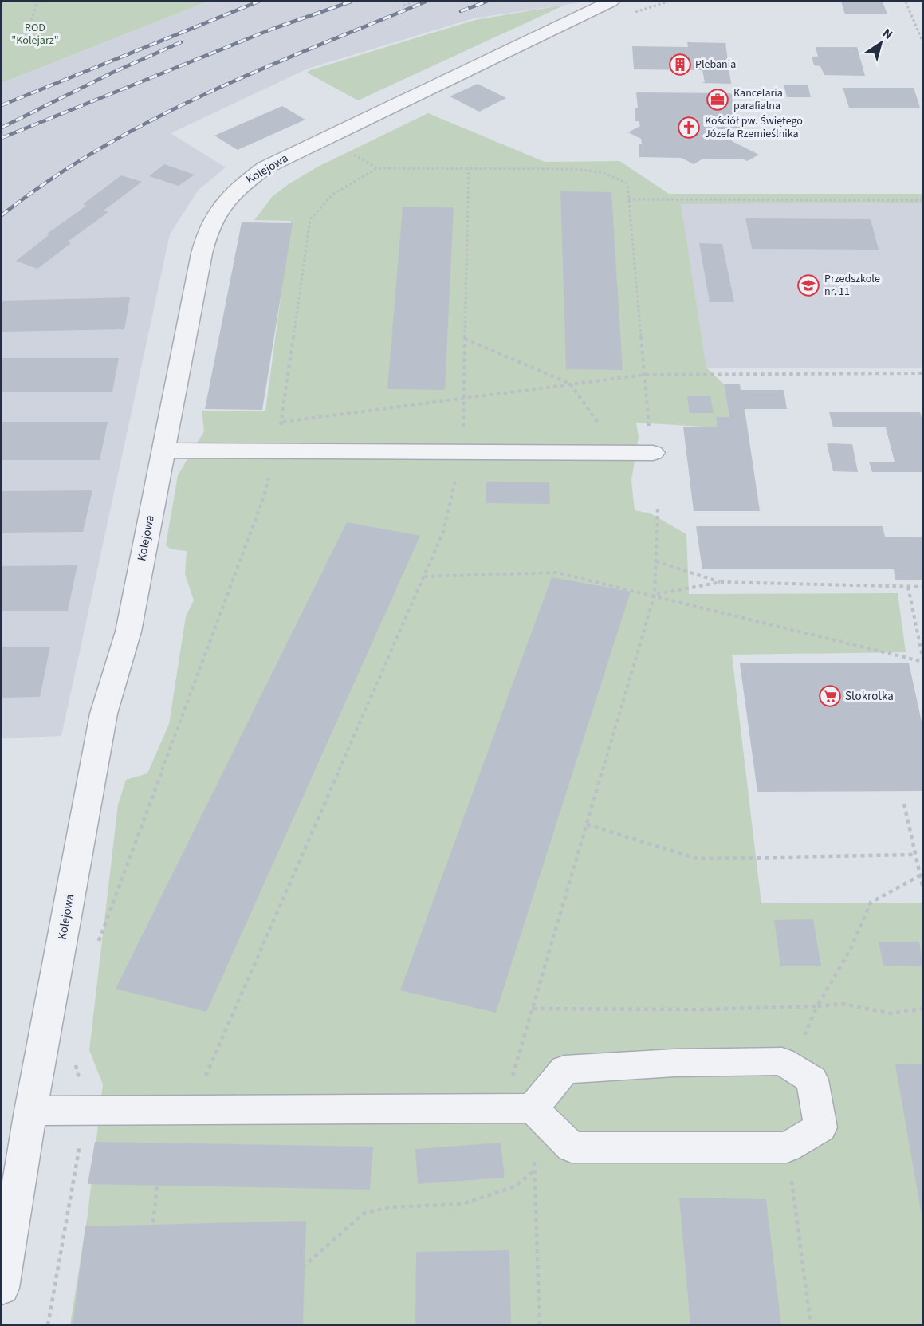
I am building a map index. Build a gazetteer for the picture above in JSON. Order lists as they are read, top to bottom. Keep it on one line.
{"streets":{"street":["Kolejowa"]},"parks":["ROD \"Kolejarz\""],"places":{"building":["Plebania"],"office":["Kancelaria parafialna"],"church":["Kościół pw. Świętego Józefa Rzemieślnika"],"school or university":["Przedszkole nr. 11"],"supermarket":["Stokrotka"]},"north":"top right"}
